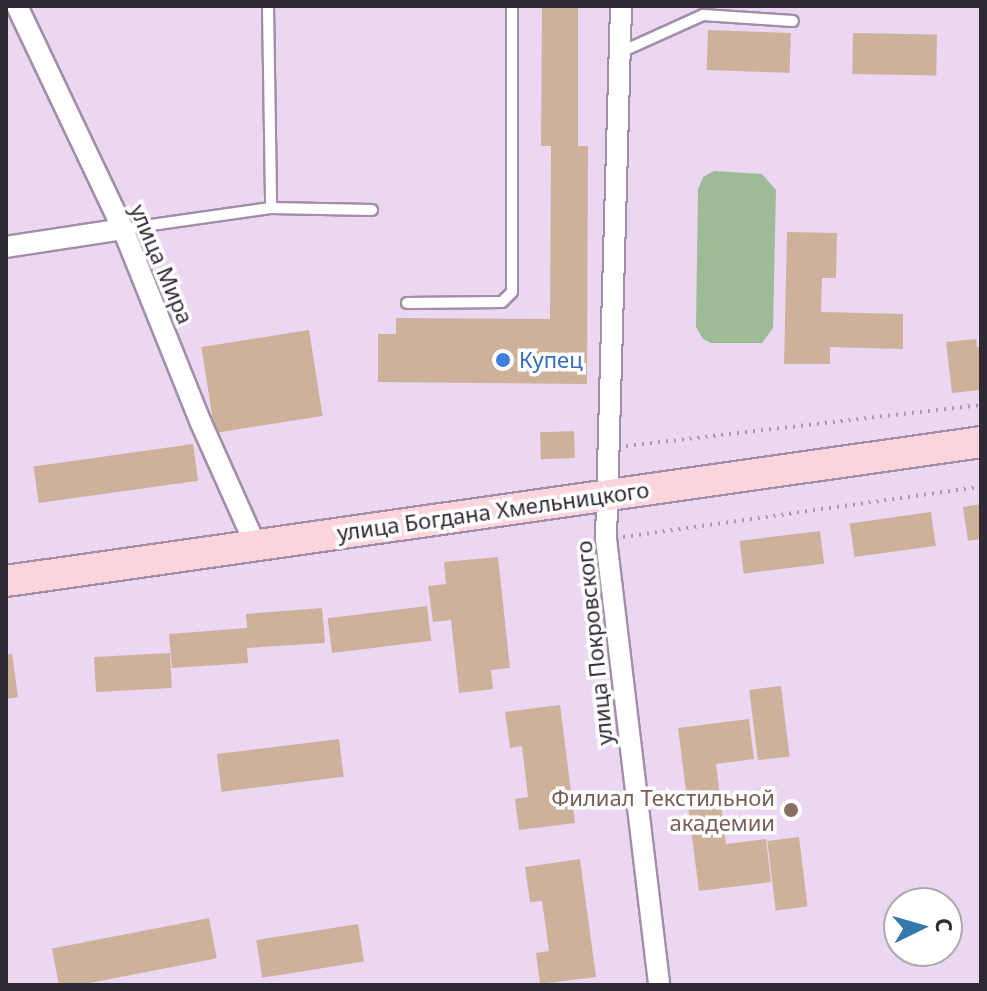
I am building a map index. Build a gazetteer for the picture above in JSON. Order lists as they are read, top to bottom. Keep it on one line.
{"streets":{"street":["улица Мира","улица Богдана Хмельницкого","улица Покровского"]},"crossings":[["улица Мира","улица Богдана Хмельницкого"],["улица Богдана Хмельницкого","улица Покровского"]],"places":["Купец","Филиал Текстильной академии"],"north":"right"}
